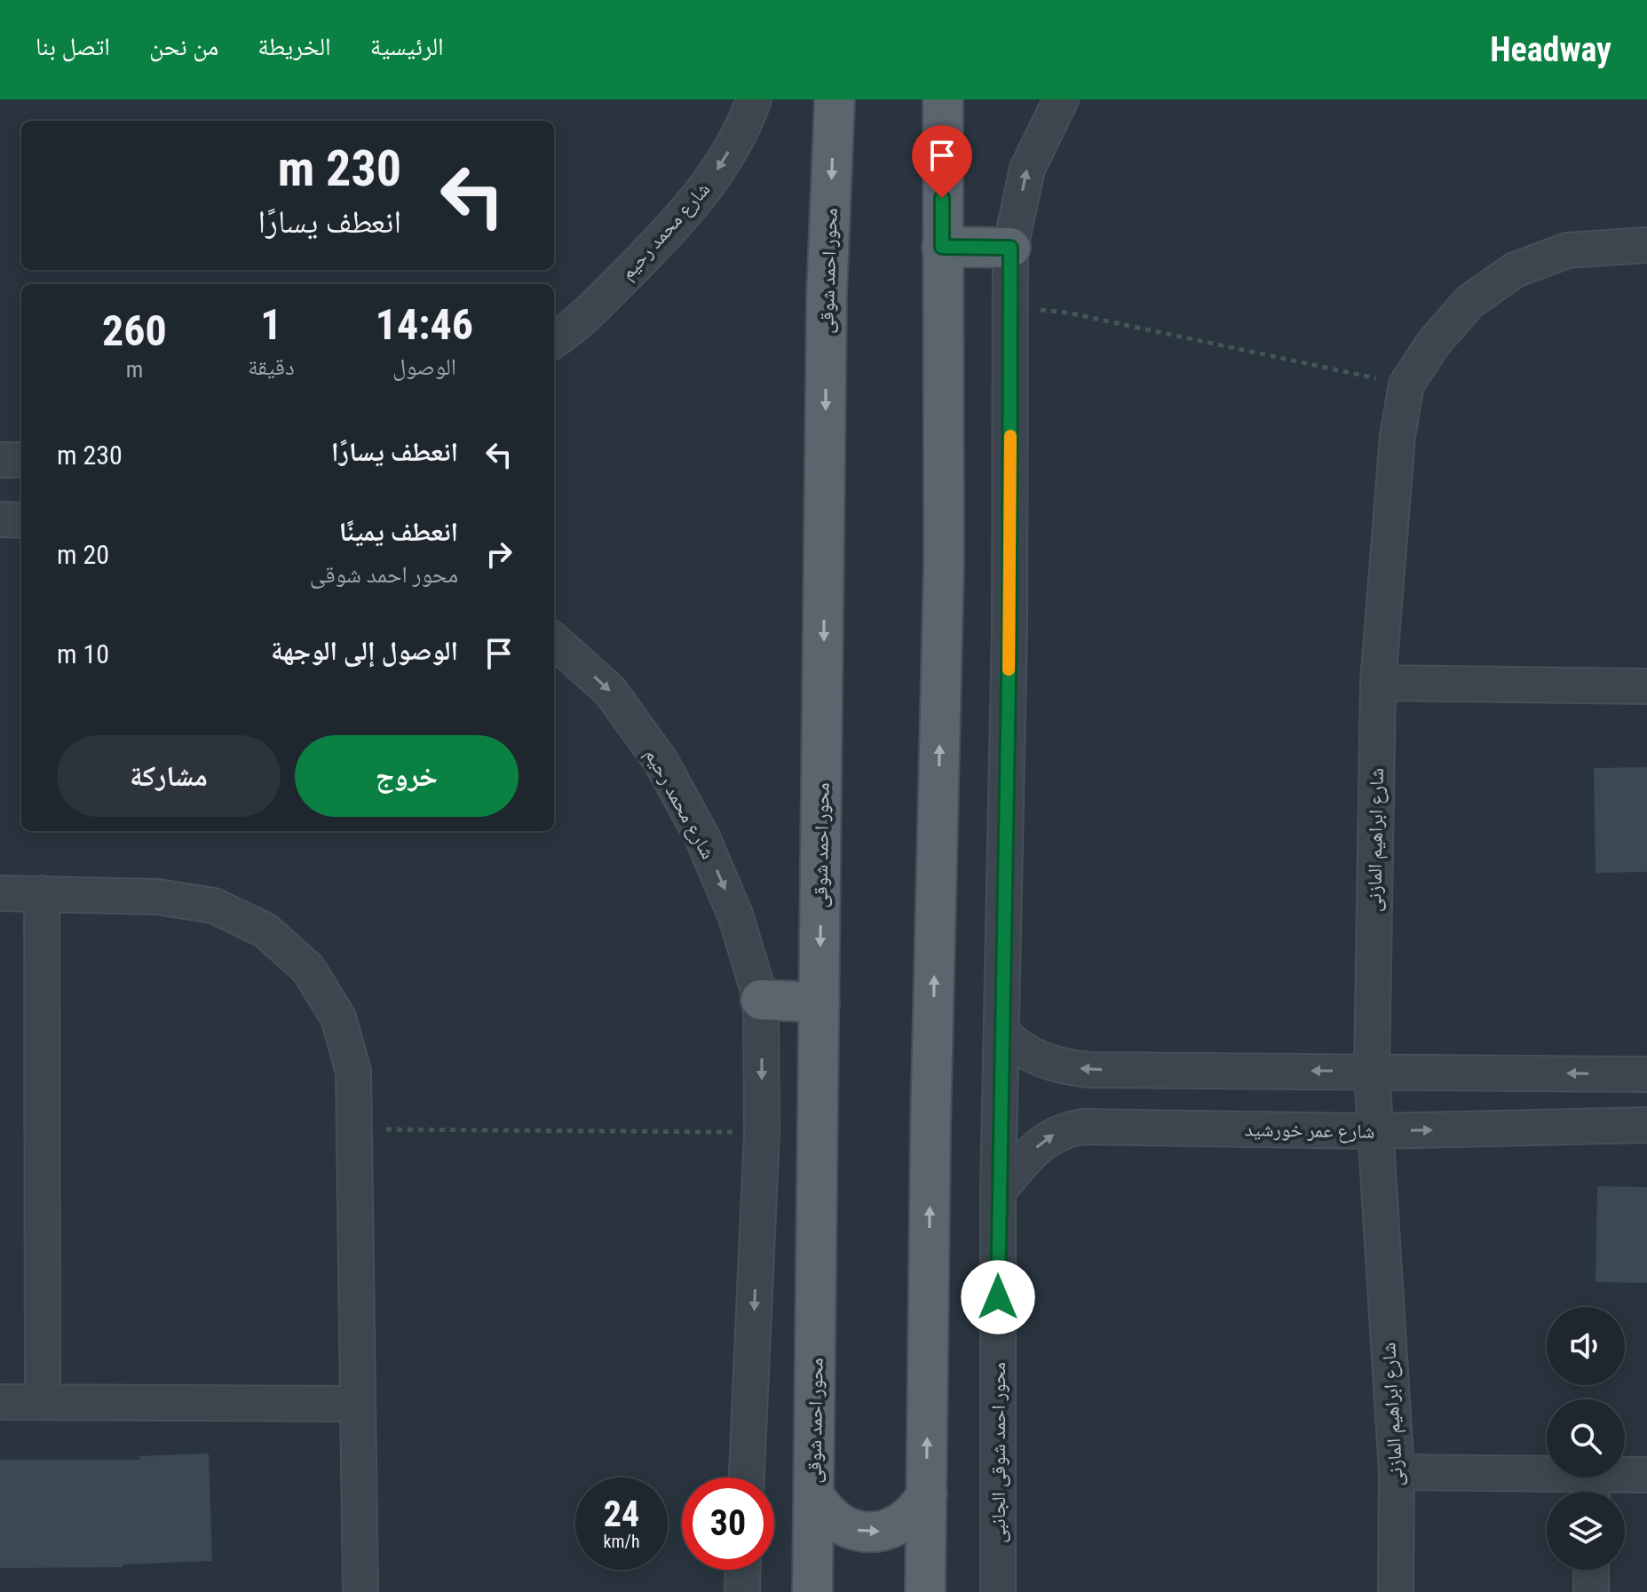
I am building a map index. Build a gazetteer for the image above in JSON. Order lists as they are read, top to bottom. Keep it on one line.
{"streets":{"main road":["محور احمد شوقى"],"street":["شارع محمد رحيم","شارع ابراهيم المازنى","شارع عمر خورشيد","محور احمد شوقى الجانبى"]},"crossings":[["شارع ابراهيم المازنى","شارع عمر خورشيد"],["شارع عمر خورشيد","محور احمد شوقى الجانبى"]],"one_way":["شارع محمد رحيم"],"page":{"header":"Headway","nav":["الرئيسية","الخريطة","من نحن","اتصل بنا"],"turn":["230 m","انعطف يسارًا"],"eta":["14:46","الوصول","1","دقيقة","260","m"],"list":[{"name":"انعطف يسارًا","value":"230 m"},{"name":"انعطف يمينًا","note":"محور احمد شوقى","value":"20 m"},{"name":"الوصول إلى الوجهة","value":"10 m"}],"buttons":["خروج","مشاركة"],"speed":"24 km/h","limit":"30"}}
